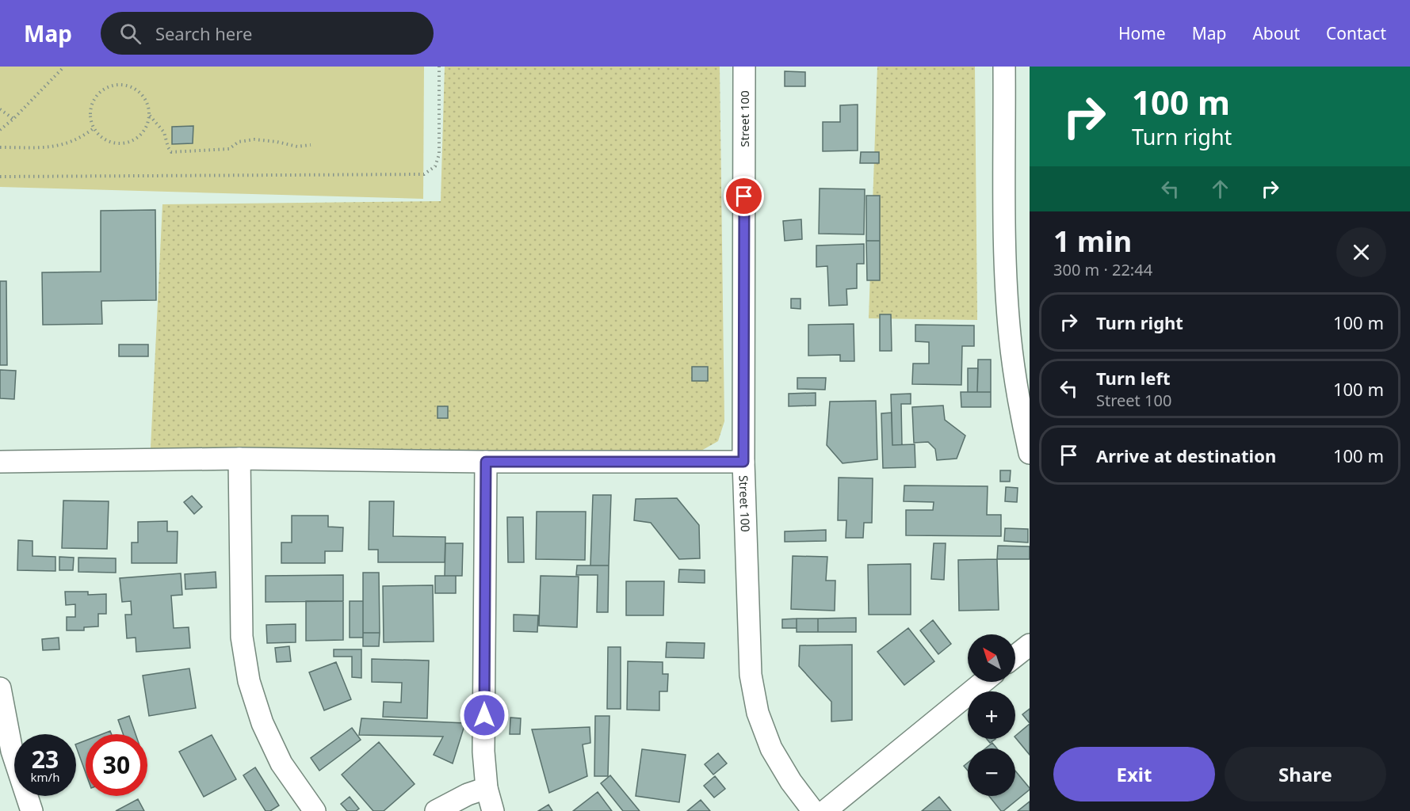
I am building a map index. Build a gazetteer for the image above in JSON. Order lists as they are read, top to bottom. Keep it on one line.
{"streets":{"street":["Street 100"]},"north":"top left","page":{"header":"Map","search":"Search here","nav":["Home","Map","About","Contact"],"turn":["100 m","Turn right"],"heading":["1 min","300 m · 22:44"],"list":[{"name":"Turn right","value":"100 m"},{"name":"Turn left","note":"Street 100","value":"100 m"},{"name":"Arrive at destination","value":"100 m"}],"map_buttons":["+","−"],"speed":"23 km/h","limit":"30","buttons":["Exit","Share"]}}
